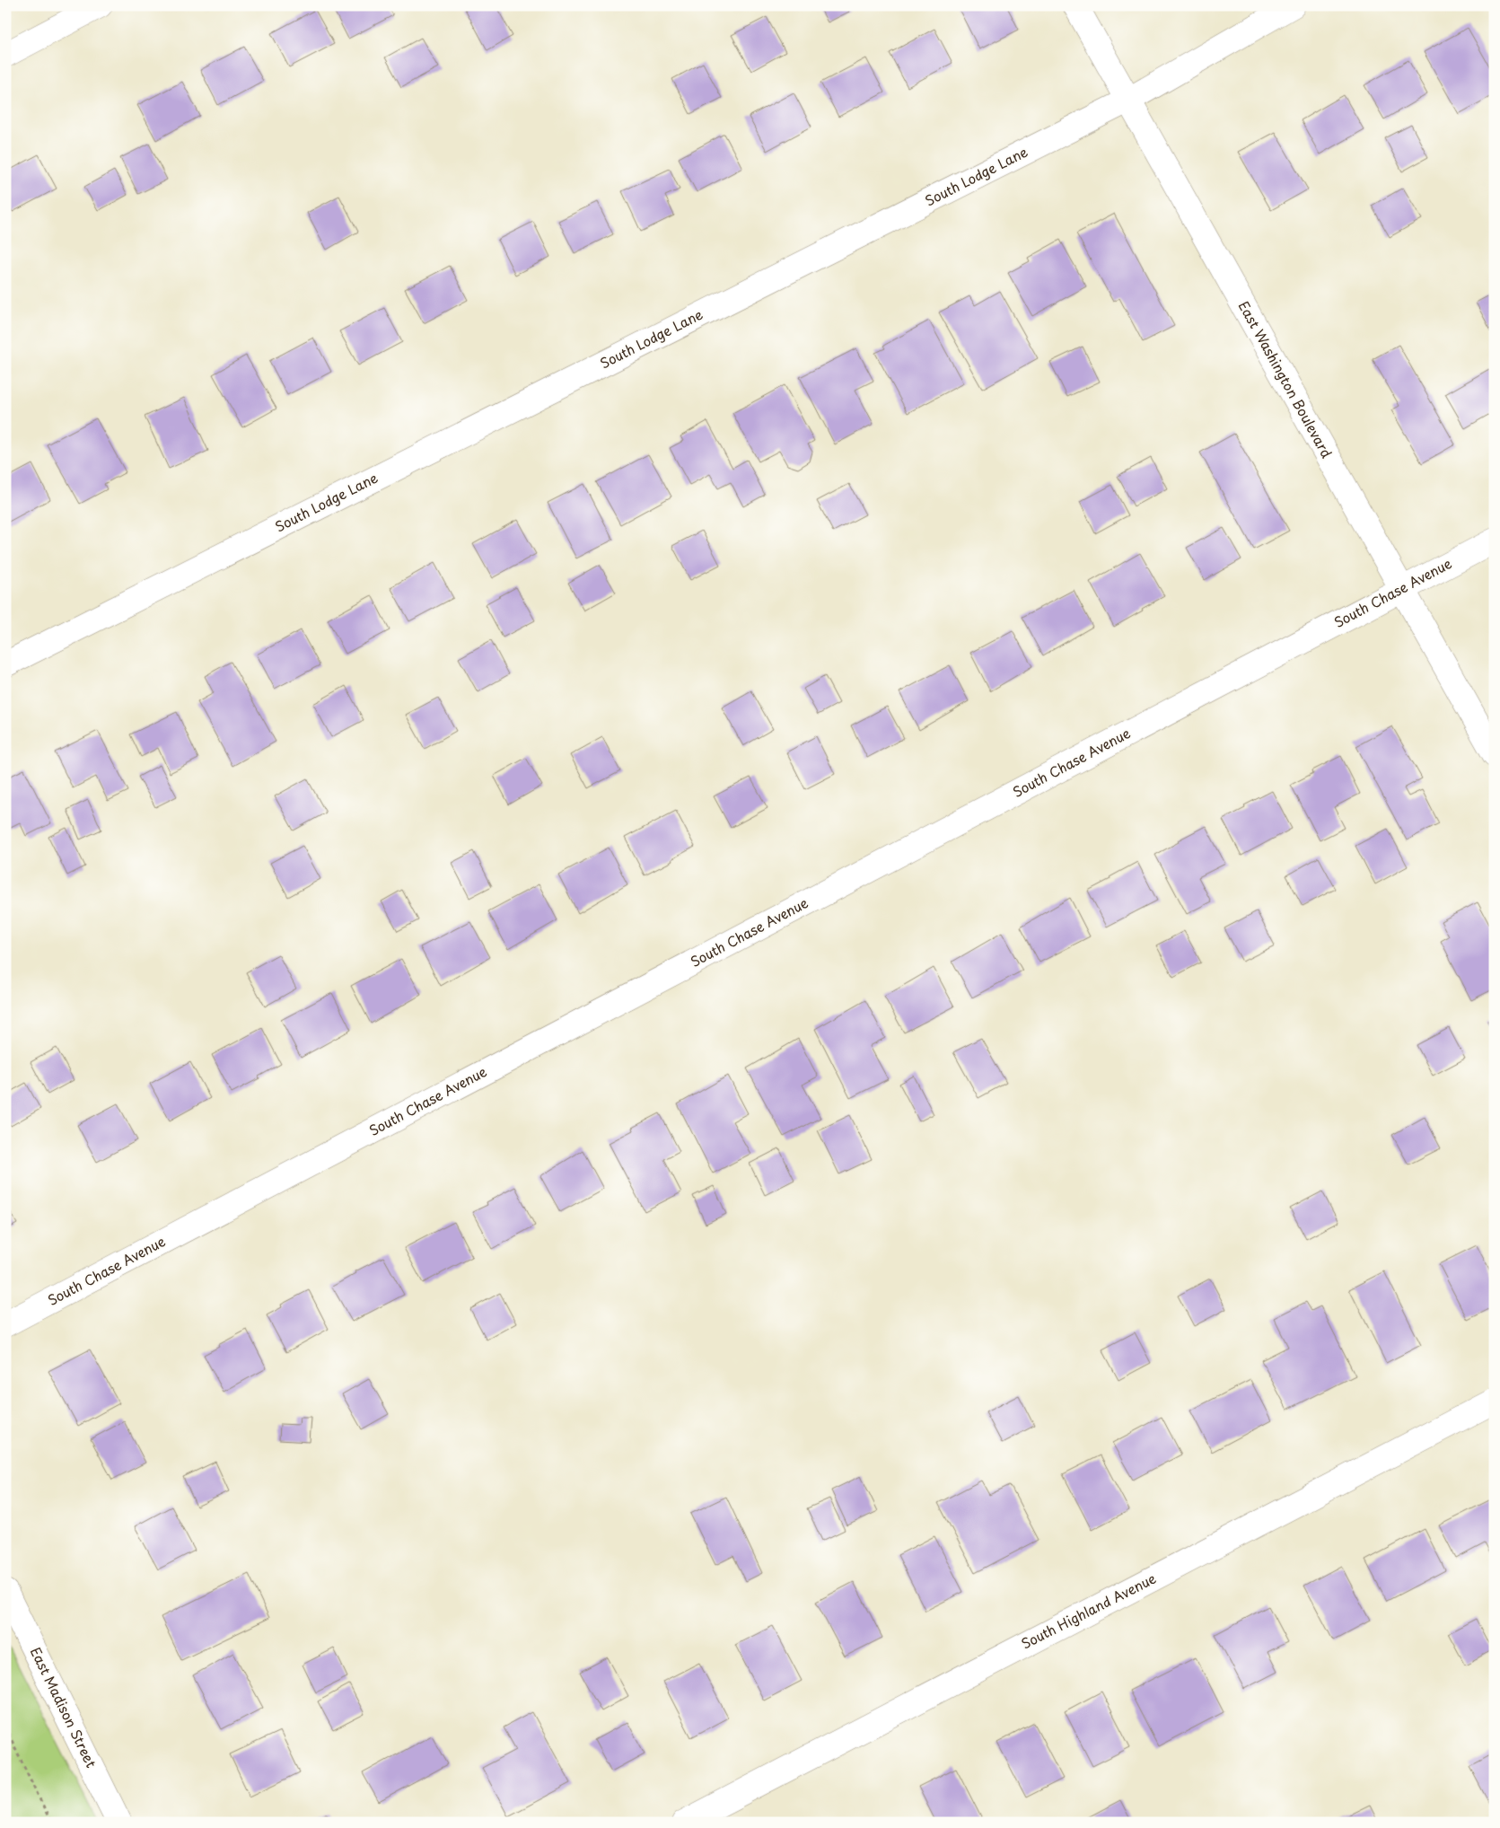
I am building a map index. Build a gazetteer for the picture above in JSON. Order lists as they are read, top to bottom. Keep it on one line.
{"streets":{"street":["South Lodge Lane","East Washington Boulevard","South Chase Avenue","South Highland Avenue","East Madison Street"]},"crossings":[["South Lodge Lane","East Washington Boulevard"],["East Washington Boulevard","South Chase Avenue"]]}
